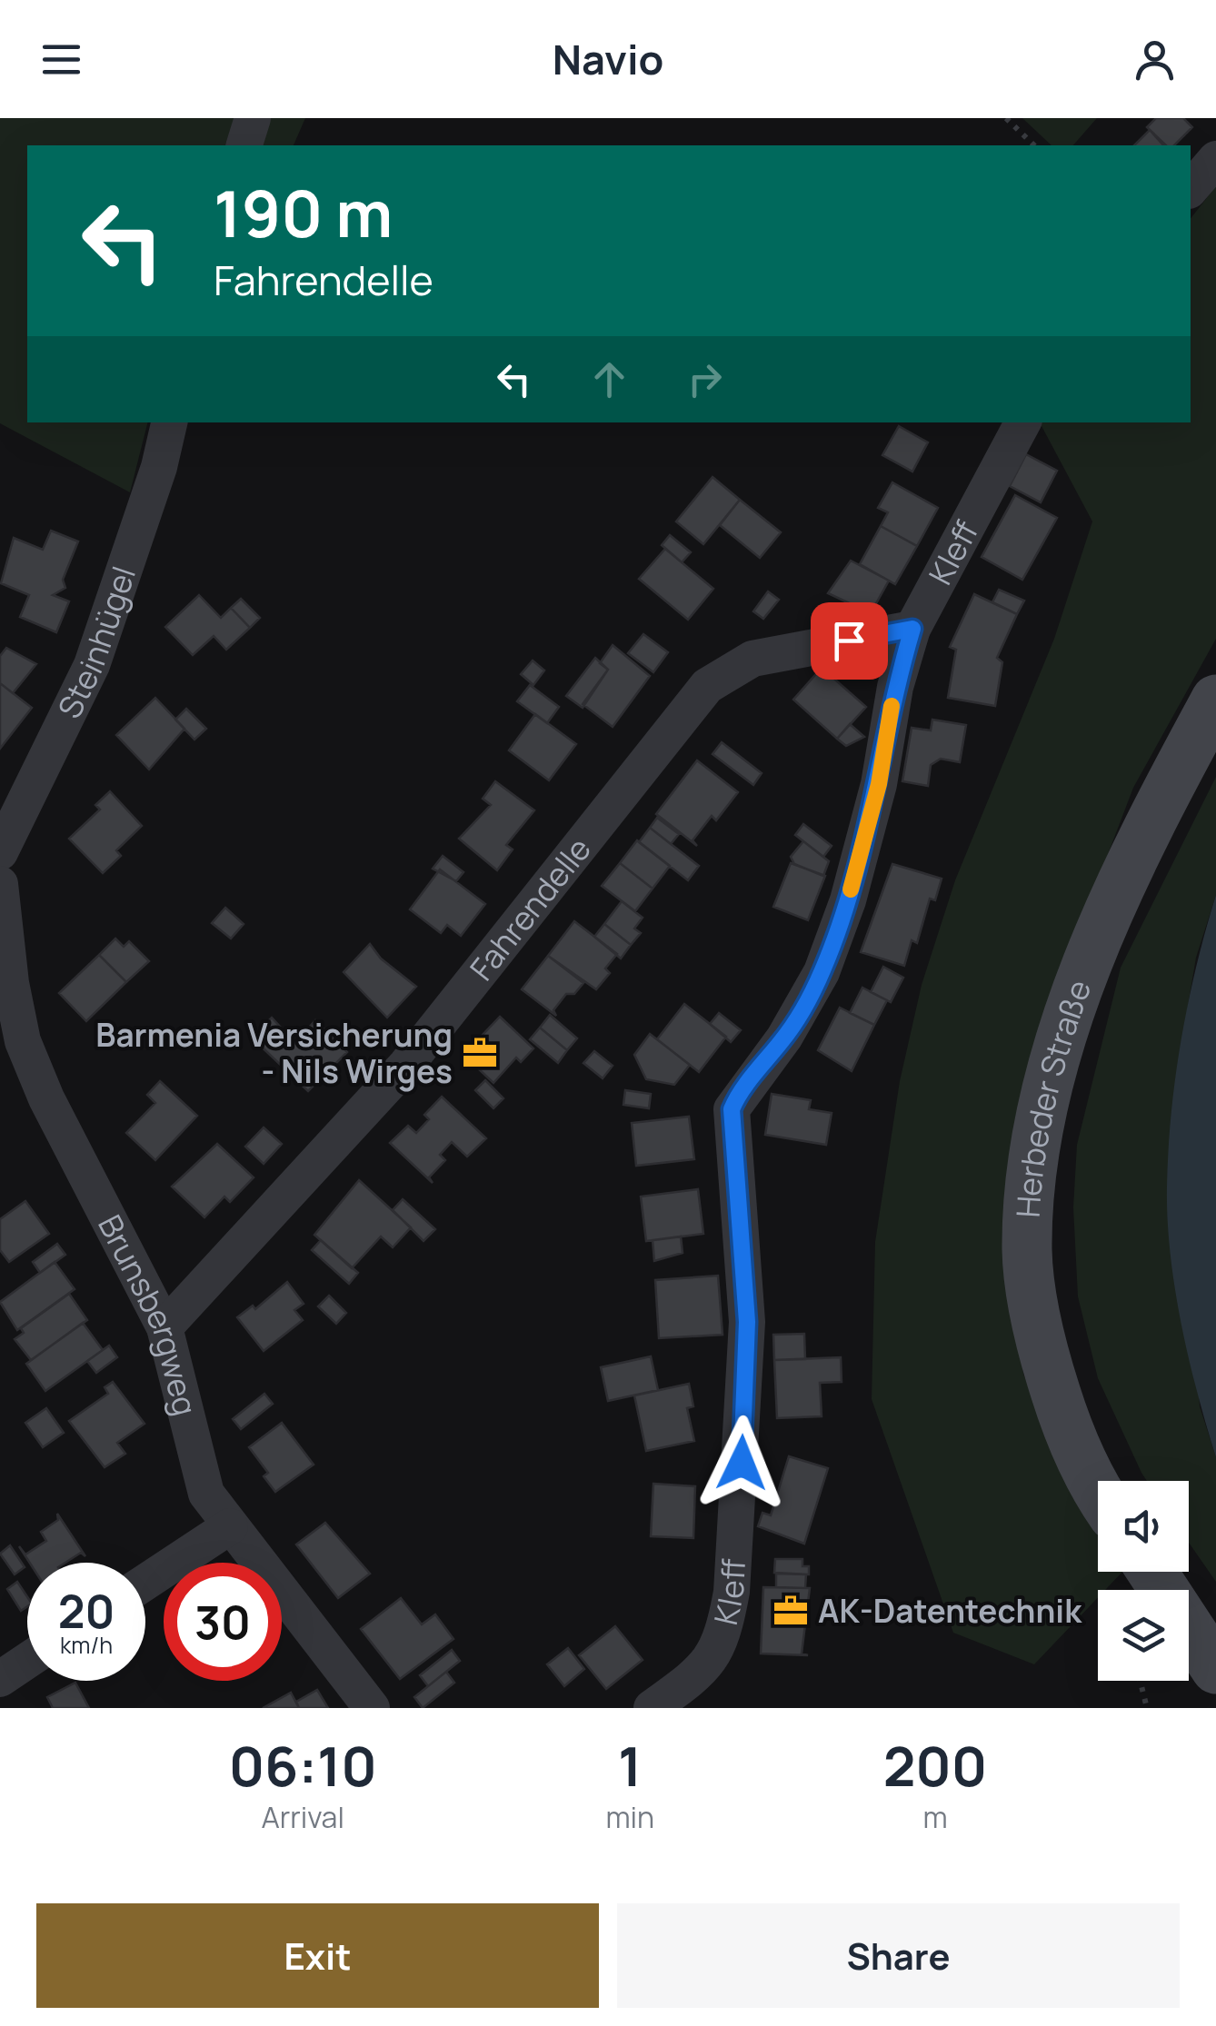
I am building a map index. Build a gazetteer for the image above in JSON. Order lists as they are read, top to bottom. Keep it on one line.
{"streets":{"main road":["Herbeder Straße"],"street":["Kleff","Steinhügel","Fahrendelle","Brunsbergweg"]},"crossings":[["Kleff","Fahrendelle"],["Fahrendelle","Brunsbergweg"]],"places":{"office":["Barmenia Versicherung - Nils Wirges","AK-Datentechnik"]},"page":{"header":"Navio","turn":["190 m","Fahrendelle"],"speed":"20 km/h","limit":"30","eta":["06:10","Arrival","1","min","200","m"],"buttons":["Exit","Share"]}}
